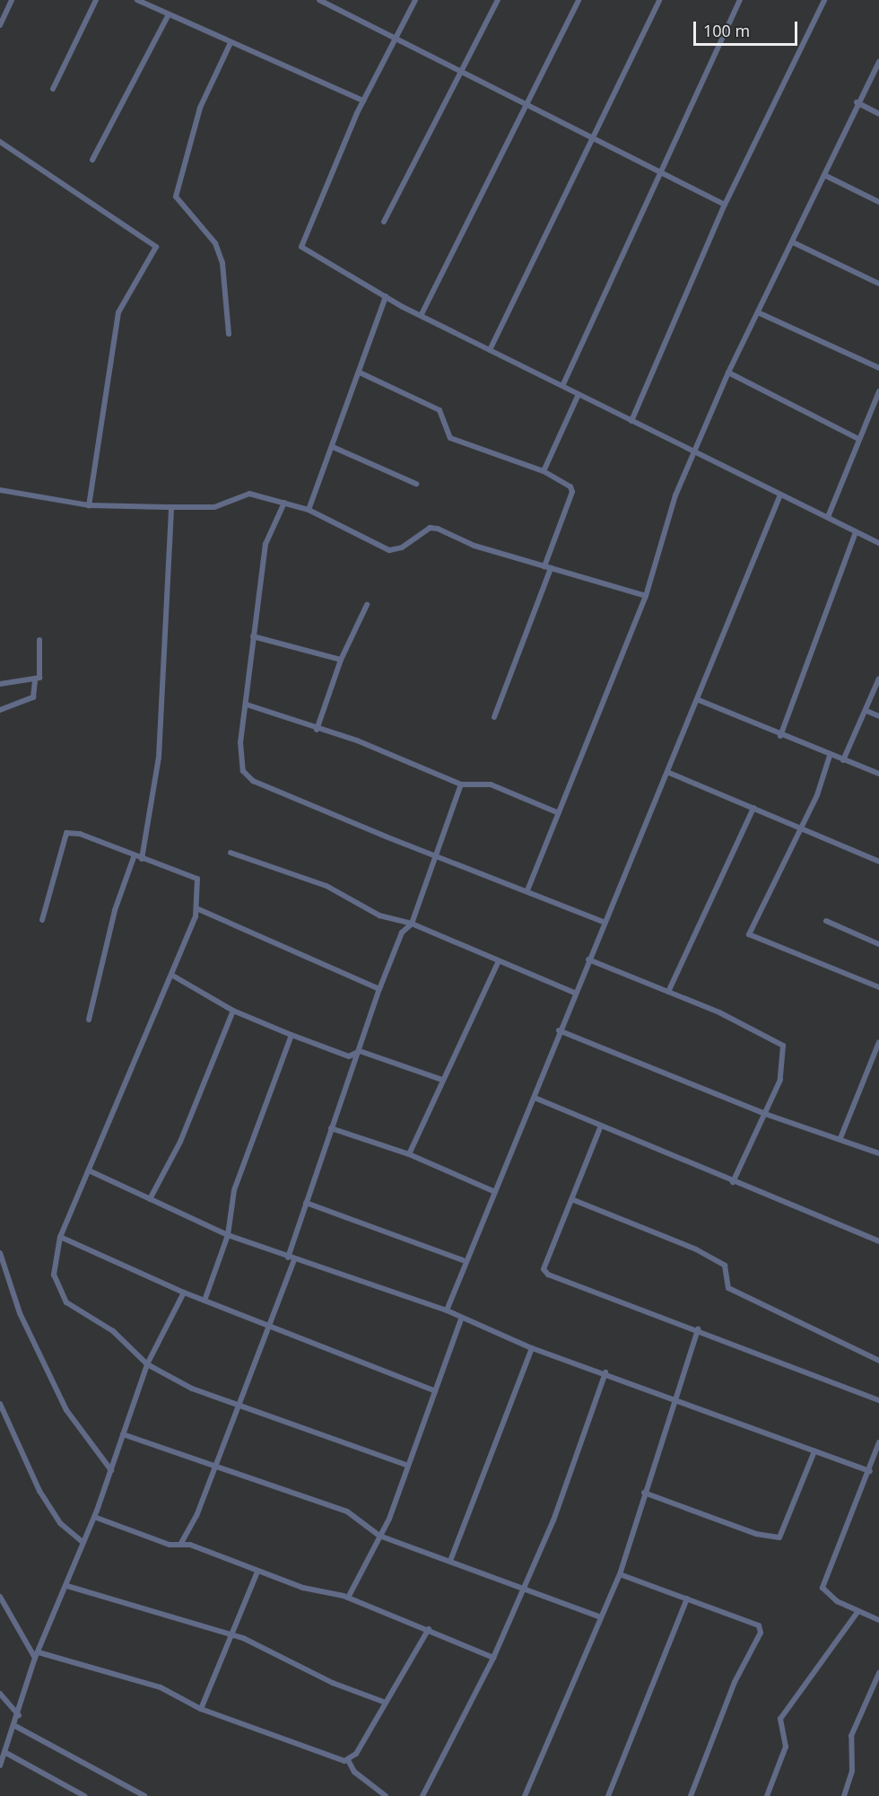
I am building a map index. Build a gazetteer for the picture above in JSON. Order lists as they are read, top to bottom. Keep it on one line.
{"scale_bar":"100 m"}
